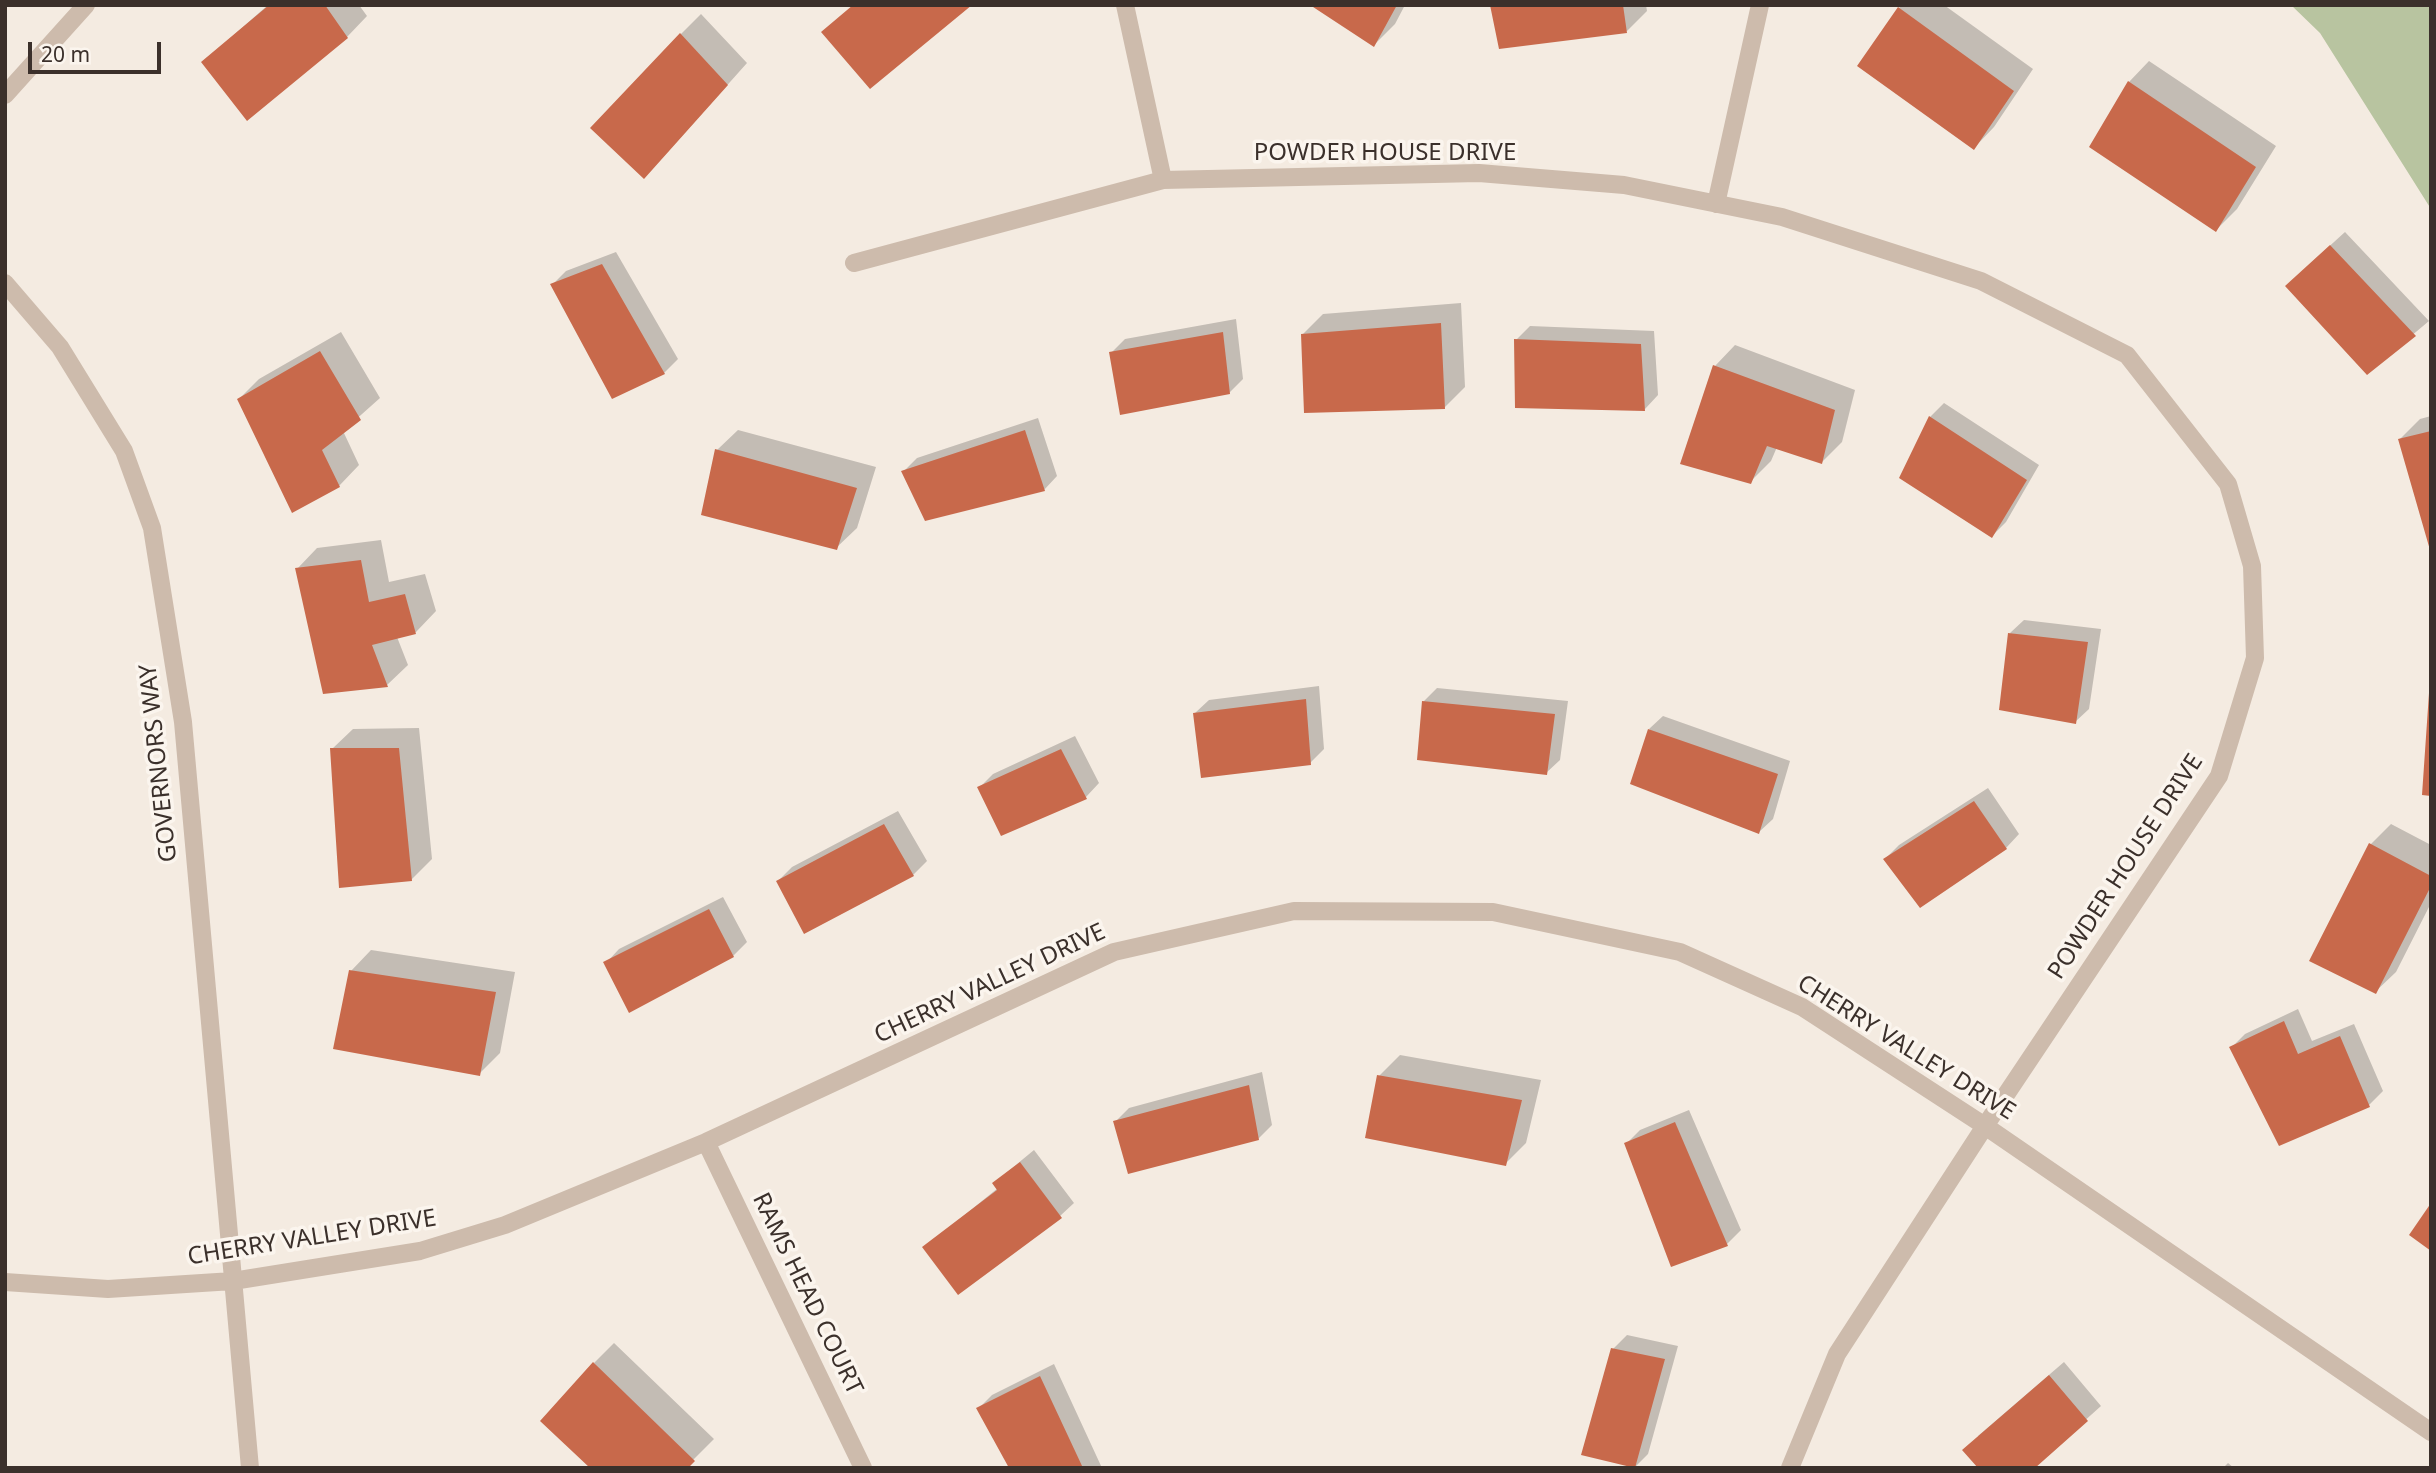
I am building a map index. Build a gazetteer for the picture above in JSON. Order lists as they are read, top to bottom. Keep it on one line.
{"streets":{"street":["POWDER HOUSE DRIVE","GOVERNORS WAY","CHERRY VALLEY DRIVE","RAMS HEAD COURT"]},"crossings":[["POWDER HOUSE DRIVE","CHERRY VALLEY DRIVE"],["GOVERNORS WAY","CHERRY VALLEY DRIVE"],["CHERRY VALLEY DRIVE","RAMS HEAD COURT"]],"scale_bar":"20 m"}
